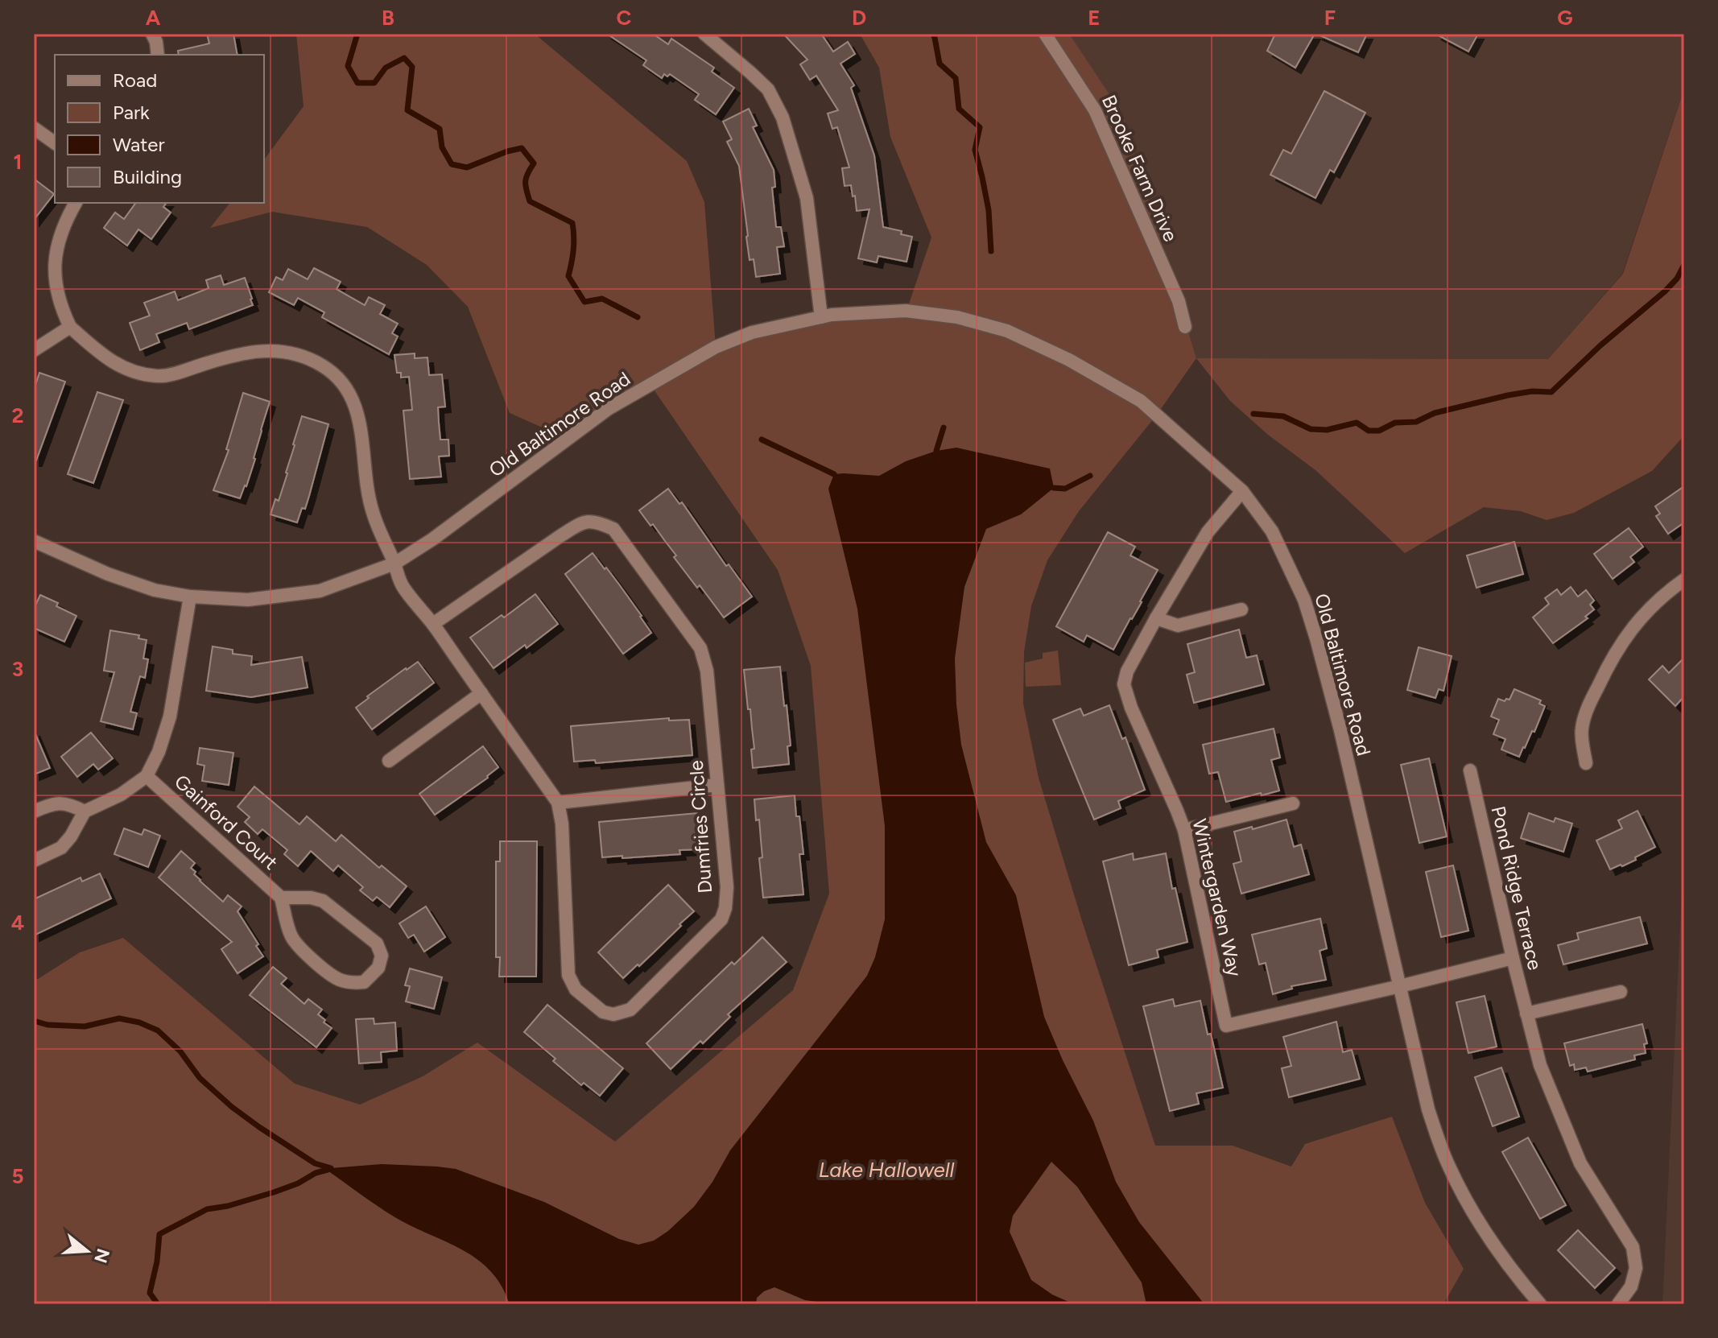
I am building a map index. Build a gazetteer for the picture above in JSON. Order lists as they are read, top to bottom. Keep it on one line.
{"streets":{"street":["Brooke Farm Drive","Old Baltimore Road","Gainford Court","Dumfries Circle","Pond Ridge Terrace","Wintergarden Way"]},"crossings":[["Old Baltimore Road","Dumfries Circle"],["Old Baltimore Road","Wintergarden Way"]],"water":["Lake Hallowell"],"legend":["Road","Park","Water","Building"],"north":"right","grid":{"columns":["A","B","C","D","E","F","G"],"rows":["1","2","3","4","5"]}}
